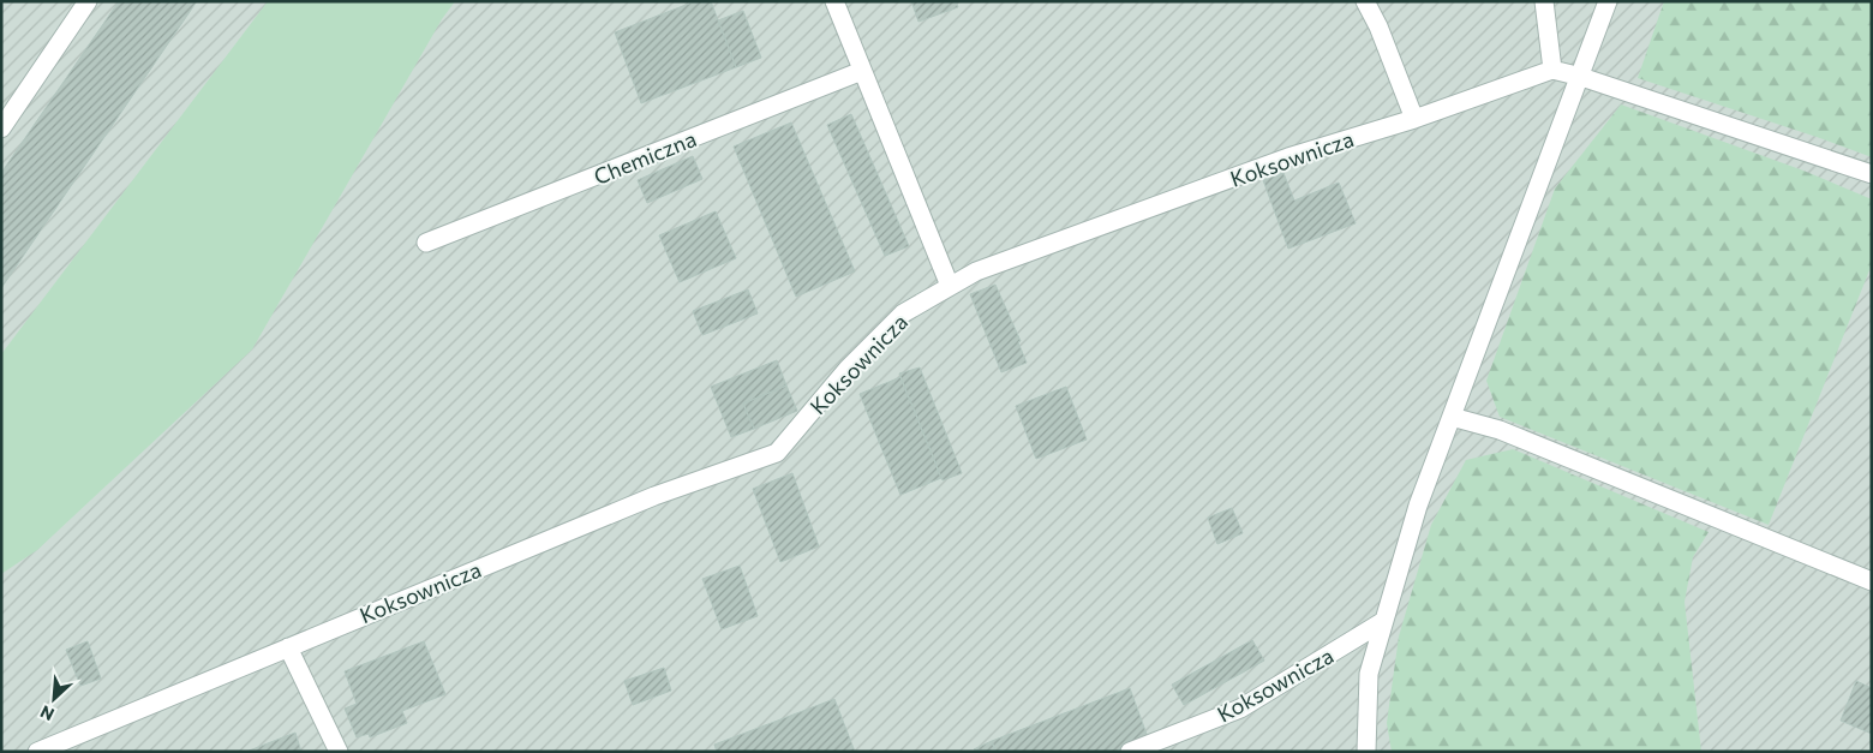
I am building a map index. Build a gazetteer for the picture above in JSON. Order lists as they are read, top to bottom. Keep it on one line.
{"streets":{"lane":["Chemiczna","Koksownicza"]},"north":"bottom left"}
